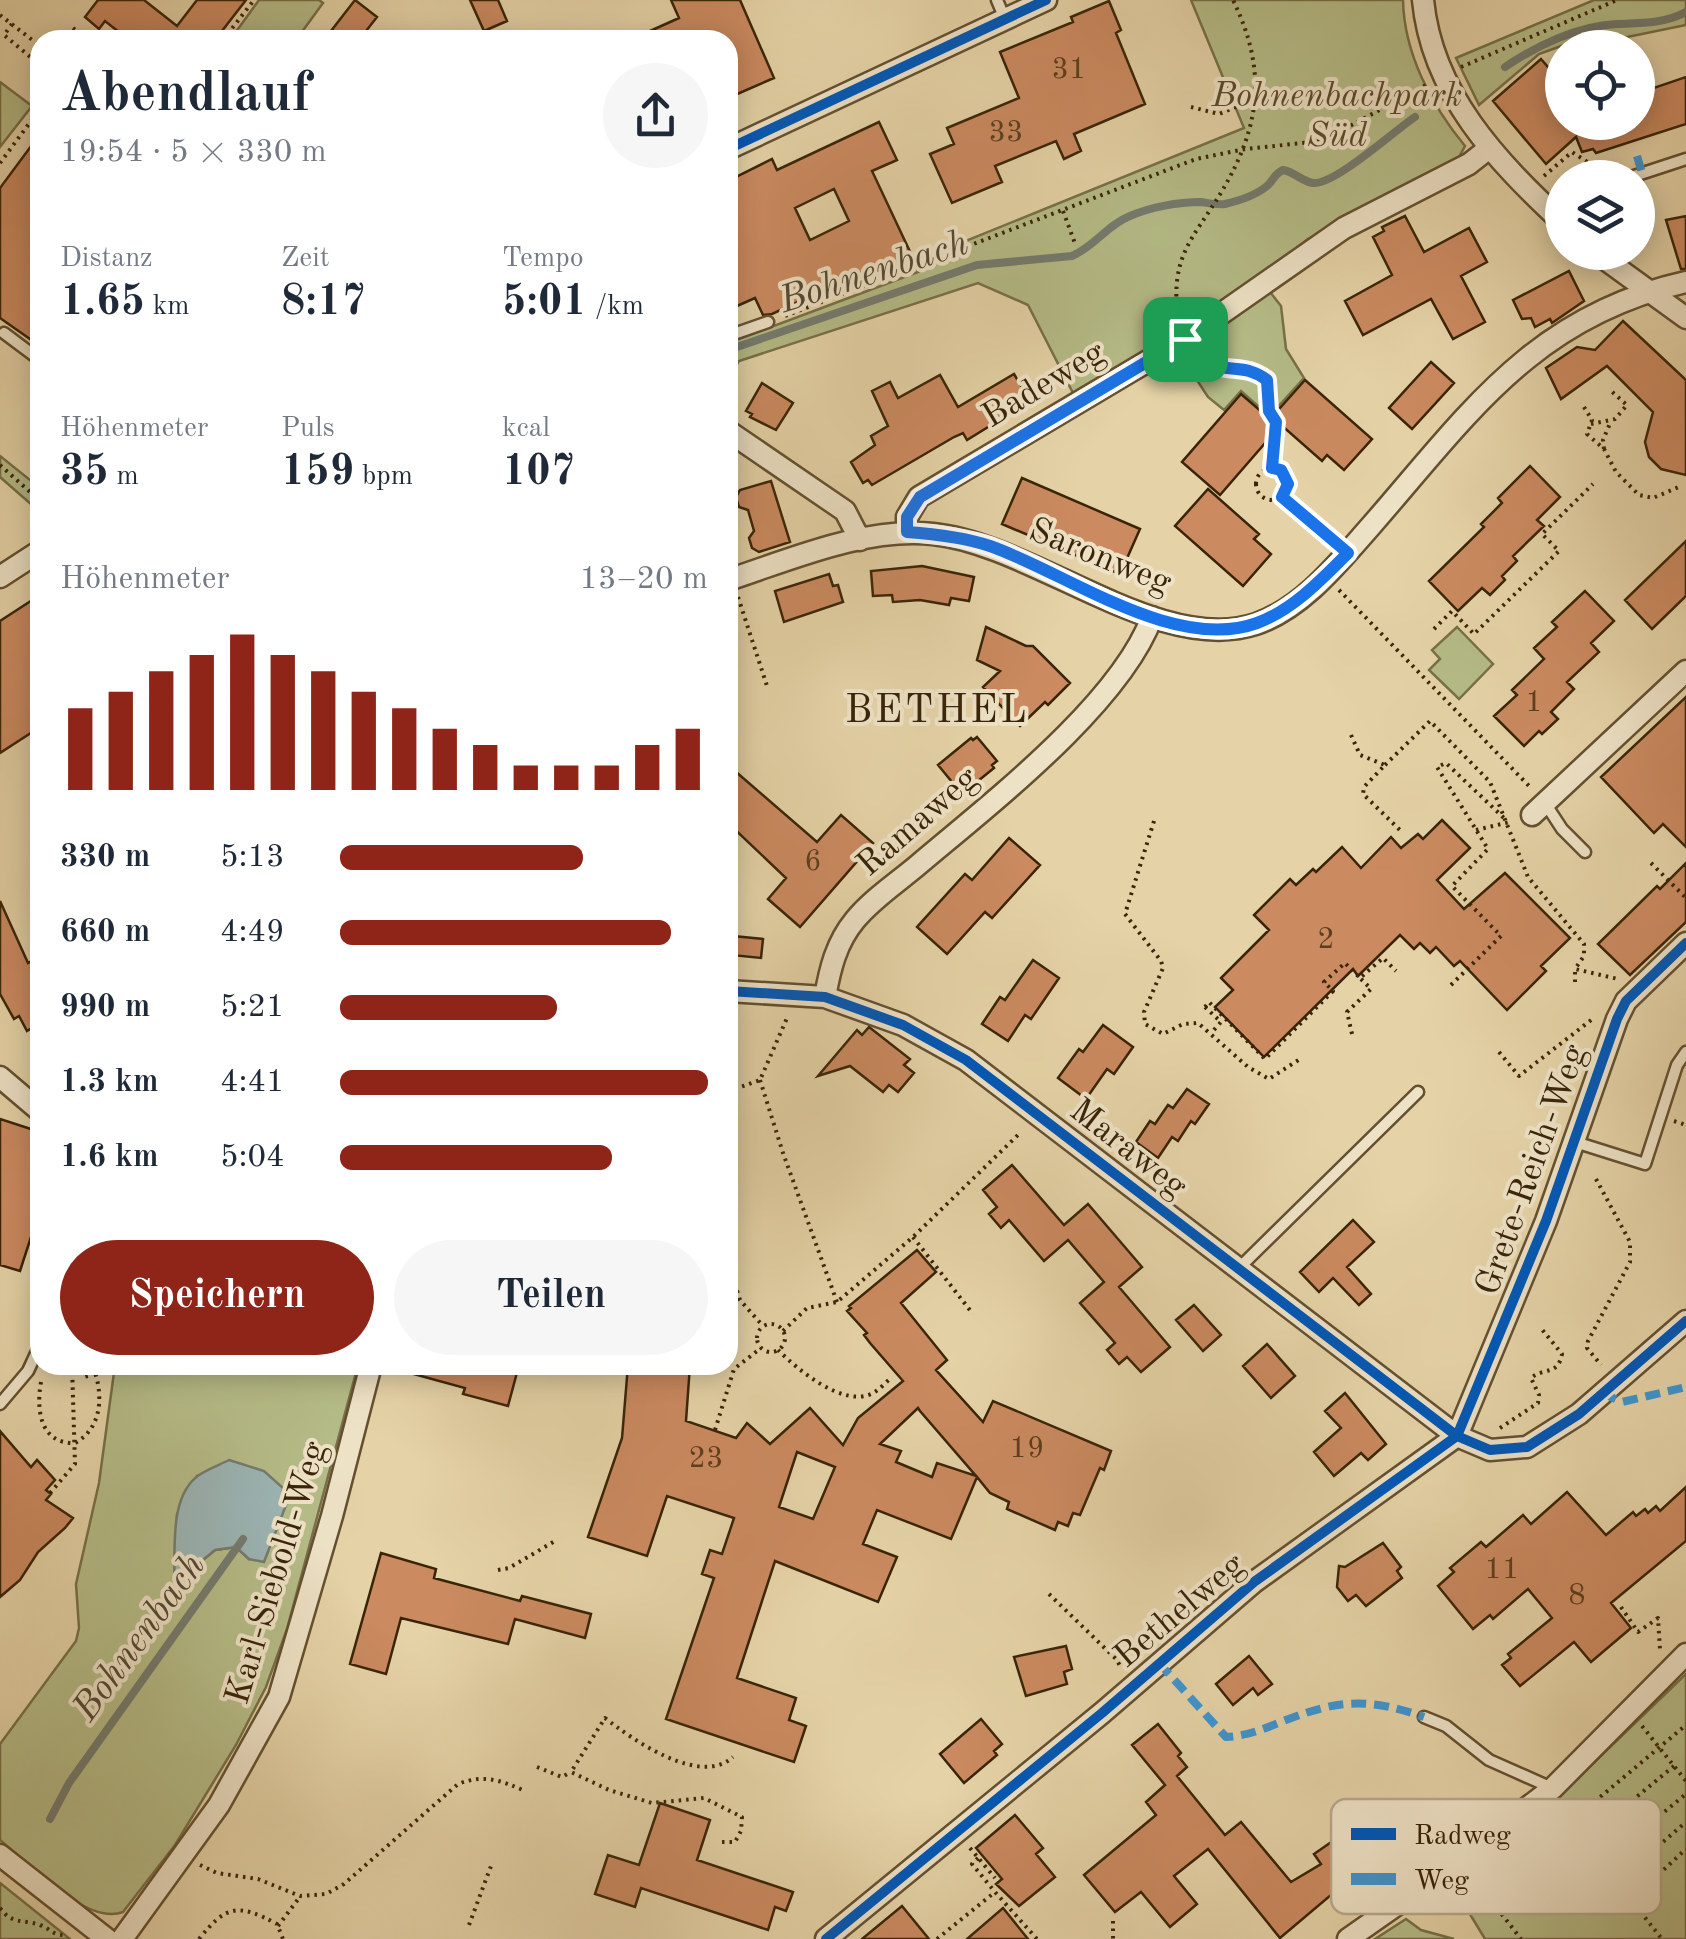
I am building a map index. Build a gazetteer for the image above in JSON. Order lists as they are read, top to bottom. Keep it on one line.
{"streets":{"street":["Badeweg","Saronweg","Ramaweg","Maraweg","Grete-Reich-Weg","Karl-Siebold-Weg","Bethelweg"]},"crossings":[["Badeweg","Saronweg"],["Saronweg","Ramaweg"],["Ramaweg","Maraweg"],["Maraweg","Grete-Reich-Weg"],["Maraweg","Bethelweg"],["Grete-Reich-Weg","Bethelweg"]],"districts":["BETHEL"],"water":["Bohnenbach"],"parks":["Bohnenbachpark Süd"],"house_numbers":["31","33","1","6","2","19","23","11","8"],"legend":["Radweg","Weg"],"page":{"heading":["Abendlauf","19:54 · 5 × 330 m"],"stats":[["Distanz","1.65 km"],["Zeit","8:17"],["Tempo","5:01 /km"],["Höhenmeter","35 m"],["Puls","159 bpm"],["kcal","107"]],"chart":["Höhenmeter","13–20 m"],"list":[{"name":"330 m","note":"5:13"},{"name":"660 m","note":"4:49"},{"name":"990 m","note":"5:21"},{"name":"1.3 km","note":"4:41"},{"name":"1.6 km","note":"5:04"}],"buttons":["Speichern","Teilen"]}}
